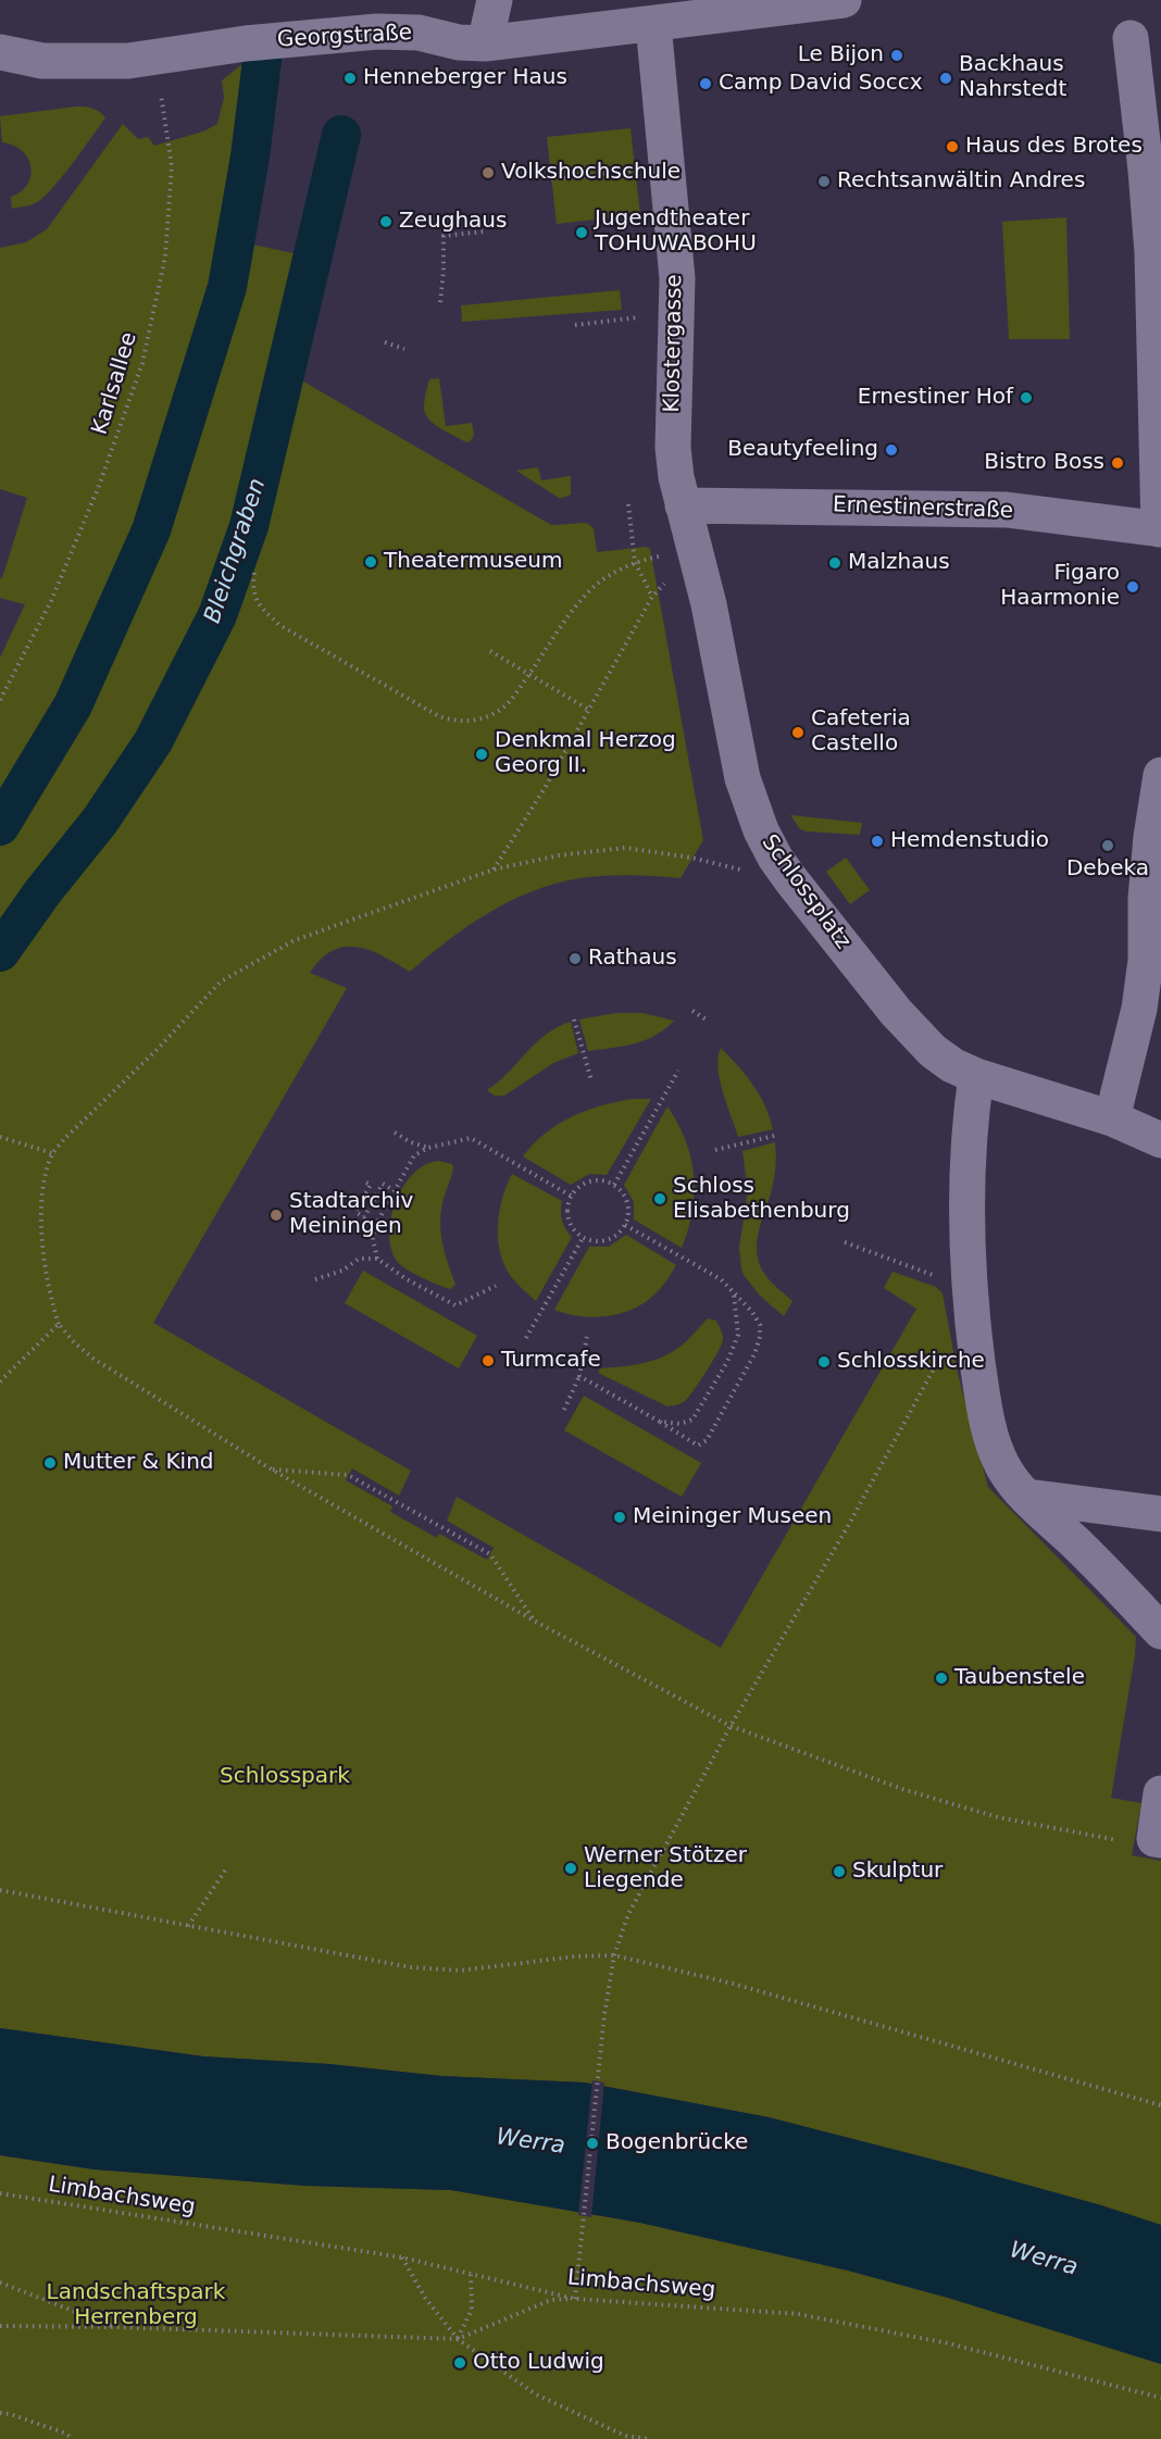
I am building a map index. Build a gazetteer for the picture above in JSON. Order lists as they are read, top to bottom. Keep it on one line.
{"streets":{"street":["Georgstraße","Klostergasse","Ernestinerstraße","Schlossplatz"],"path":["Karlsallee","Limbachsweg"]},"crossings":[["Georgstraße","Klostergasse"],["Georgstraße","Karlsallee"],["Klostergasse","Ernestinerstraße"],["Klostergasse","Schlossplatz"],["Ernestinerstraße","Schlossplatz"]],"water":["Bleichgraben","Werra"],"parks":["Schlosspark","Landschaftspark Herrenberg"],"places":["Le Bijon","Henneberger Haus","Backhaus Nahrstedt","Camp David Soccx","Haus des Brotes","Volkshochschule","Rechtsanwältin Andres","Zeughaus","Jugendtheater TOHUWABOHU","Ernestiner Hof","Beautyfeeling","Bistro Boss","Theatermuseum","Malzhaus","Figaro Haarmonie","Cafeteria Castello","Denkmal Herzog Georg II.","Hemdenstudio","Debeka","Rathaus","Schloss Elisabethenburg","Stadtarchiv Meiningen","Turmcafe","Schlosskirche","Mutter & Kind","Meininger Museen","Taubenstele","Werner Stötzer Liegende","Skulptur","Bogenbrücke","Otto Ludwig"]}
